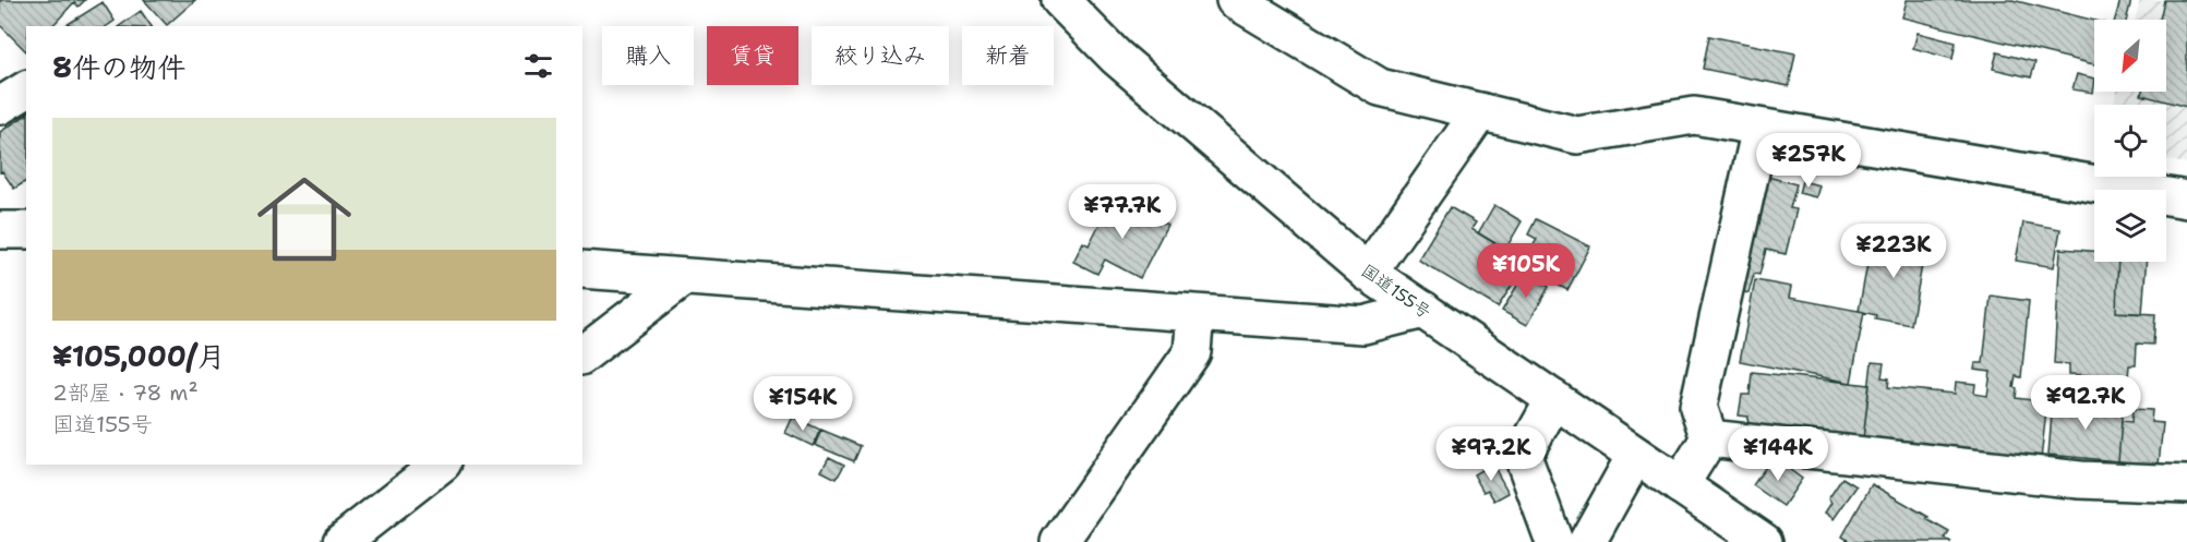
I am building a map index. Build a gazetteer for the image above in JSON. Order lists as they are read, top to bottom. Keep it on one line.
{"streets":{"main road":["国道155号"]},"north":"bottom left","page":{"chip":["購入","賃貸","絞り込み","新着"],"heading":"8件の物件","list":[{"name":"¥105,000/月","note":"2部屋 · 78 m² · 国道155号"}],"price":["¥257K","¥77.7K","¥223K","¥105K","¥92.7K","¥154K","¥97.2K","¥144K"]}}
